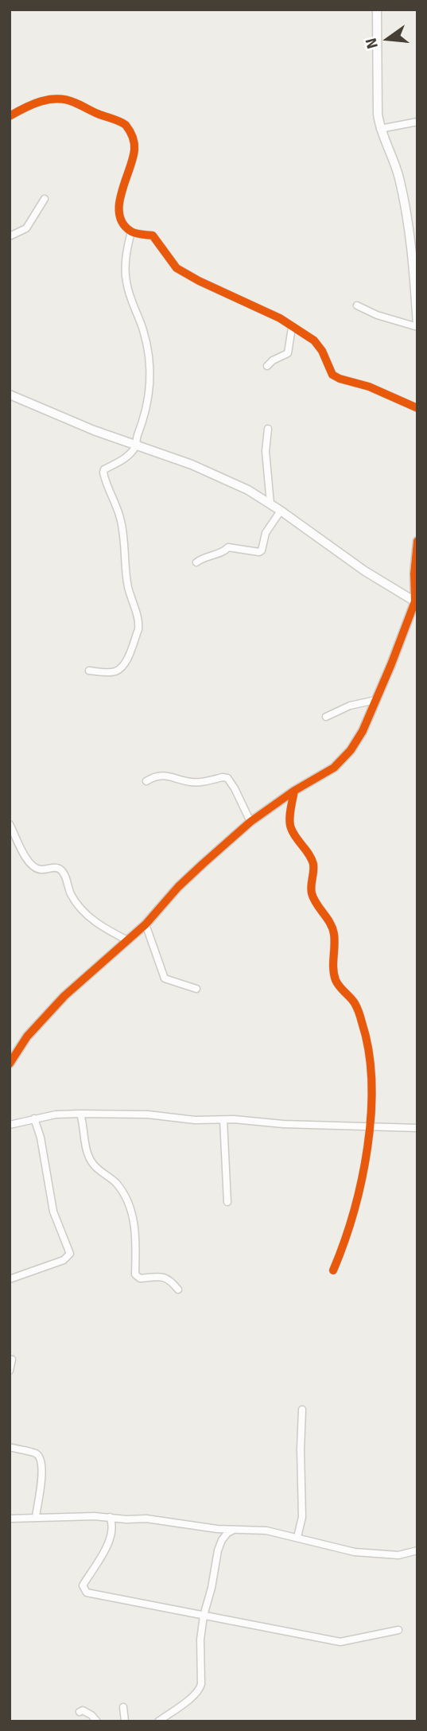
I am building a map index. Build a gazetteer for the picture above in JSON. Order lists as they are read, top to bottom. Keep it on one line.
{"north":"left"}
